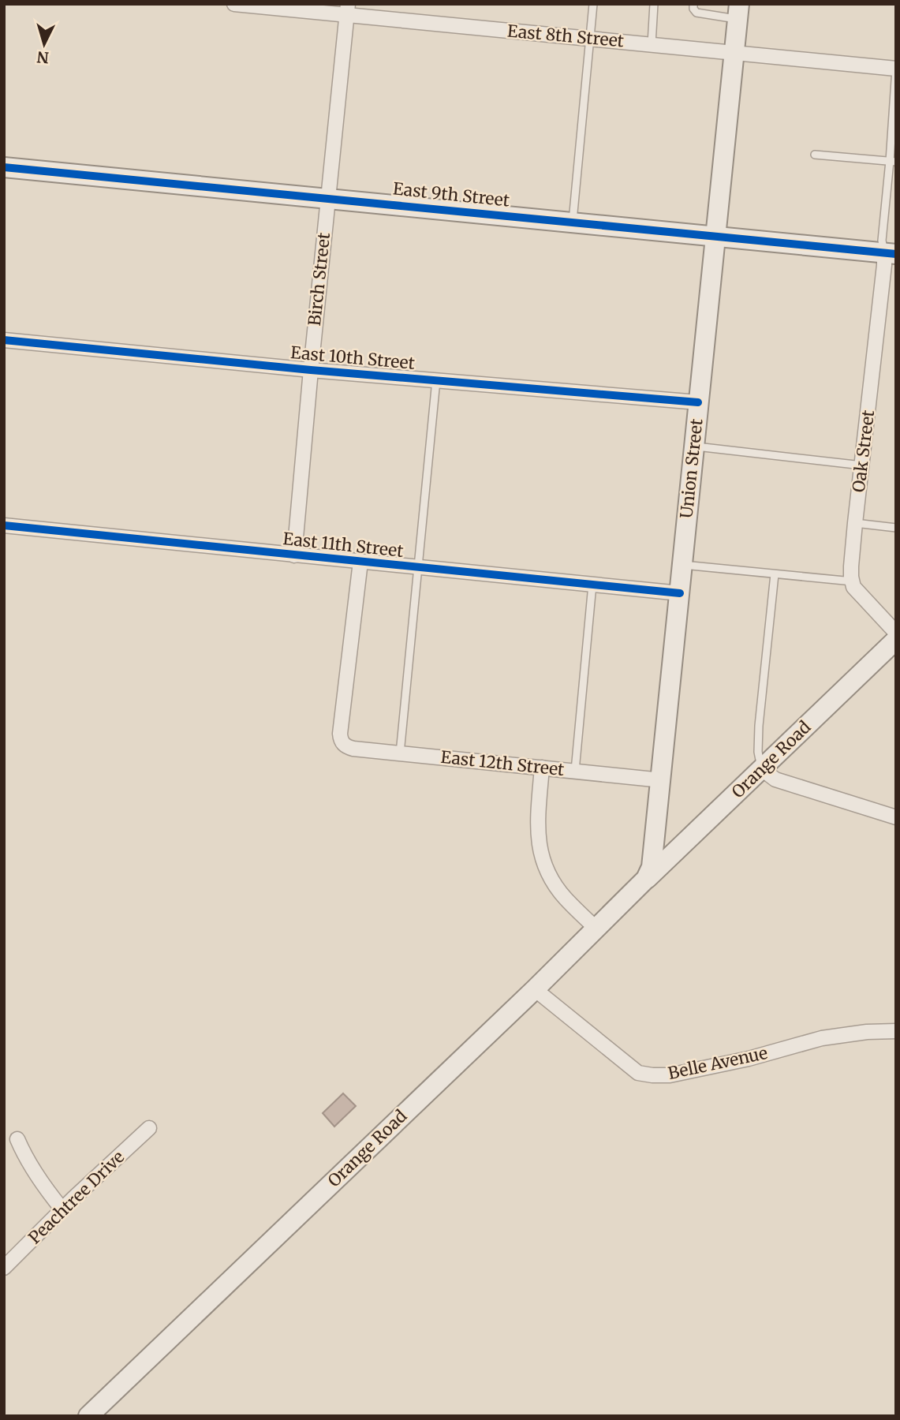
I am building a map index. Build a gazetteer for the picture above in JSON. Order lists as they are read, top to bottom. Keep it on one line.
{"streets":{"main road":["East 9th Street","Union Street","Orange Road"],"street":["East 8th Street","Birch Street","East 10th Street","Oak Street","East 11th Street","East 12th Street","Belle Avenue","Peachtree Drive"]},"crossings":[["East 8th Street","Birch Street"],["East 8th Street","Union Street"],["East 9th Street","Birch Street"],["East 9th Street","Oak Street"],["East 9th Street","Union Street"],["Birch Street","East 10th Street"],["Birch Street","East 11th Street"],["East 10th Street","Union Street"],["Union Street","East 11th Street"],["Union Street","Orange Road"],["Union Street","East 12th Street"],["East 11th Street","East 12th Street"],["Orange Road","Belle Avenue"]],"north":"bottom"}
